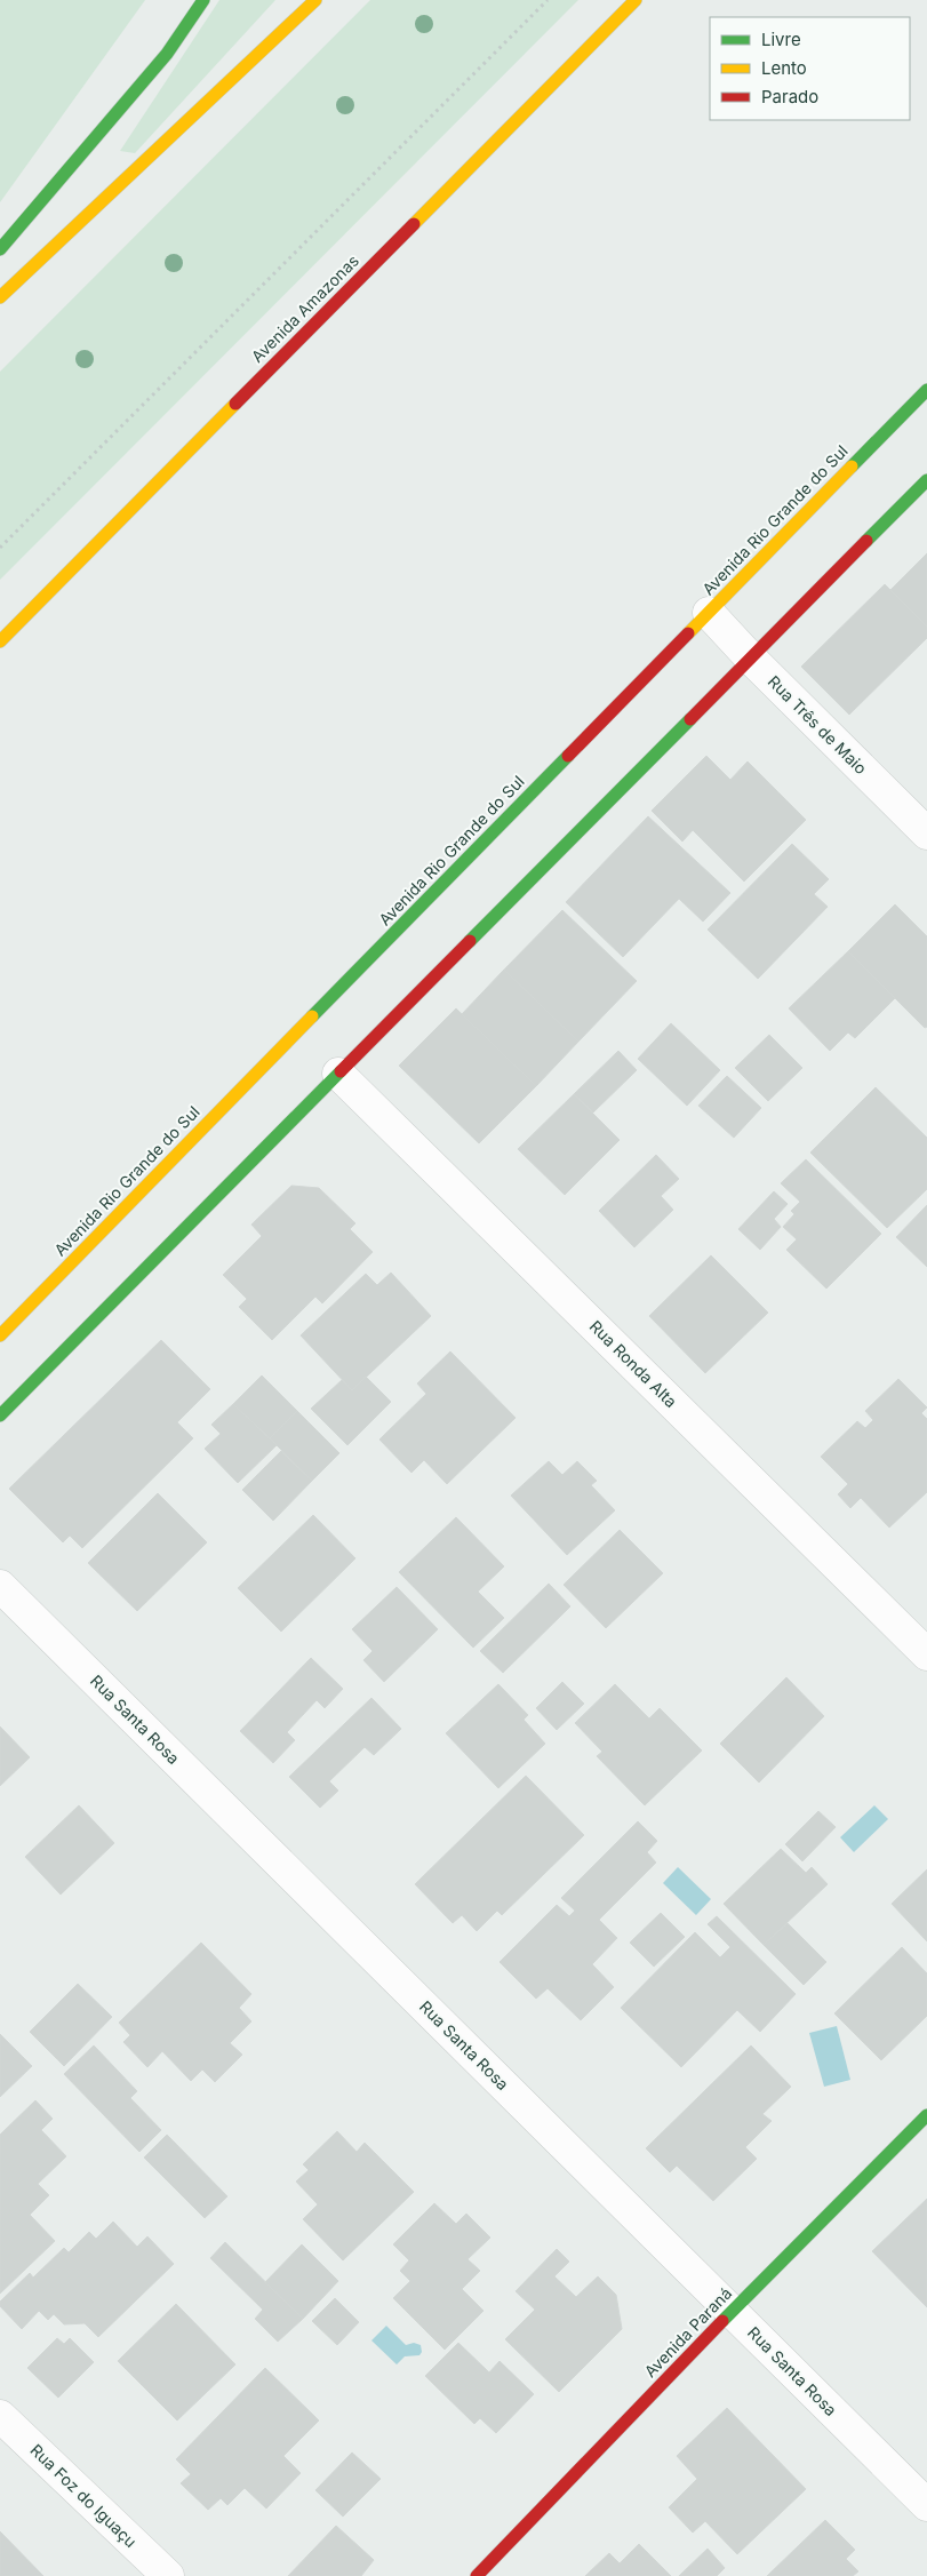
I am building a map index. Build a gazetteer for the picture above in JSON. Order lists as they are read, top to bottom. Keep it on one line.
{"streets":{"main road":["Avenida Amazonas","Avenida Rio Grande do Sul","Avenida Paraná"],"street":["Rua Três de Maio","Rua Ronda Alta","Rua Santa Rosa","Rua Foz do Iguaçu"]},"crossings":[["Avenida Rio Grande do Sul","Rua Três de Maio"],["Rua Santa Rosa","Avenida Paraná"]],"legend":["Livre","Lento","Parado"]}
